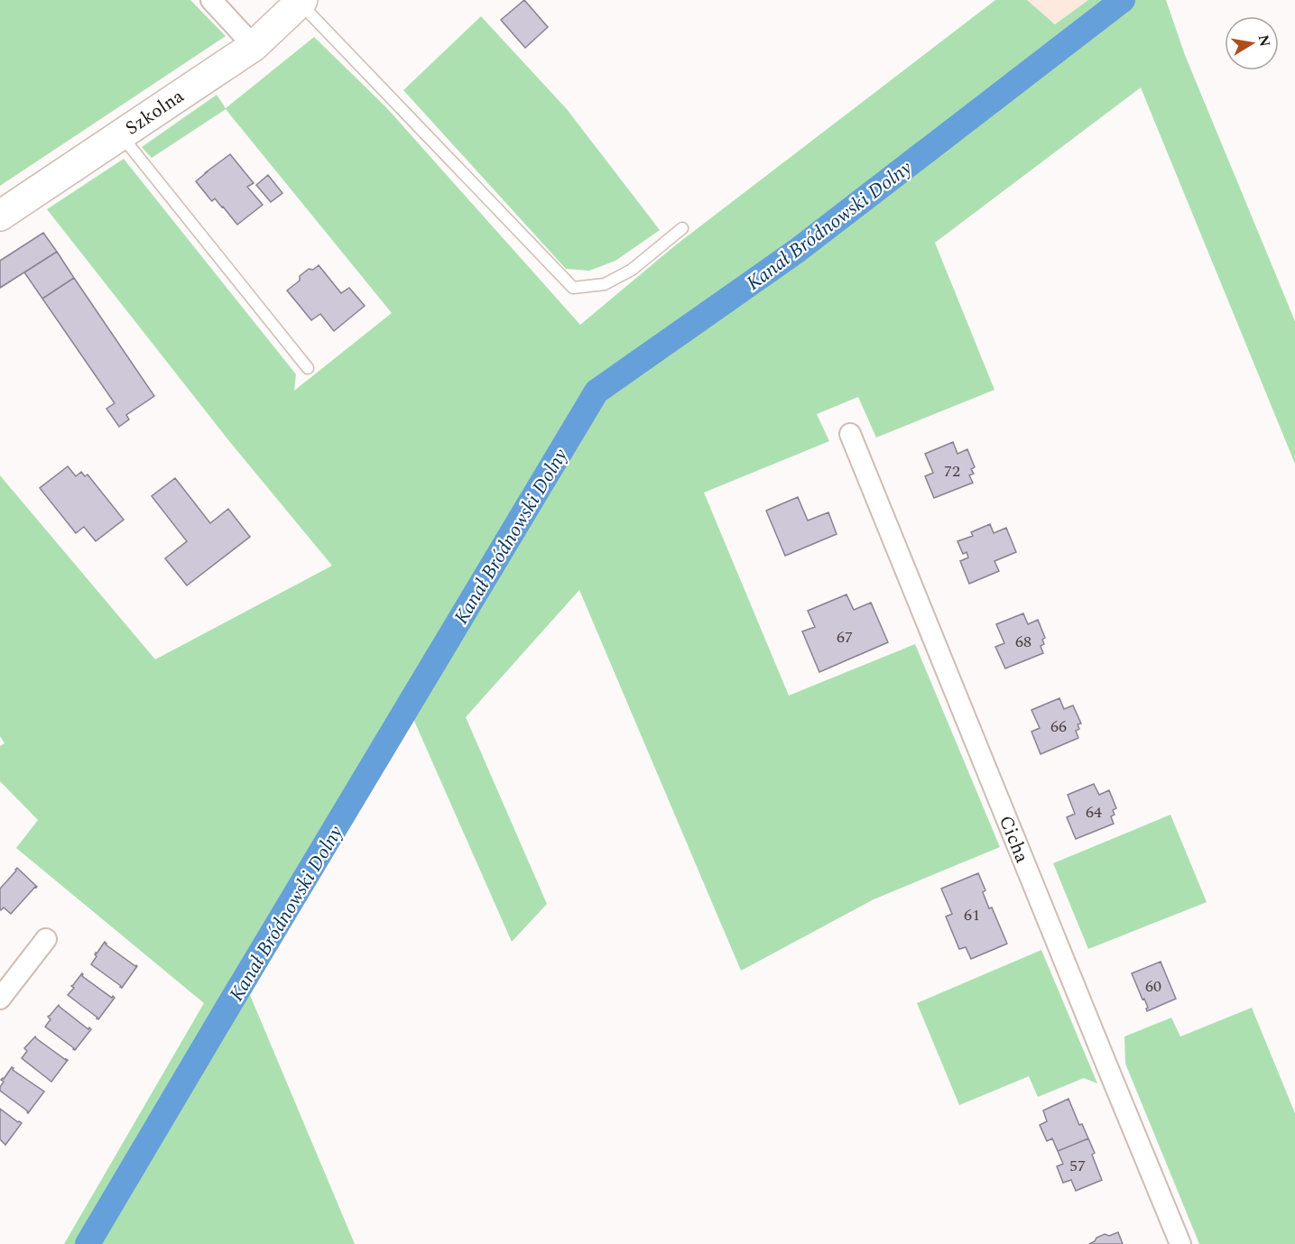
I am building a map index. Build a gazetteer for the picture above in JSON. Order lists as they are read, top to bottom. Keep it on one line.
{"streets":{"street":["Szkolna","Cicha"]},"water":["Kanał Bródnowski Dolny"],"house_numbers":["72","67","68","66","64","61","60","57"],"north":"right"}
